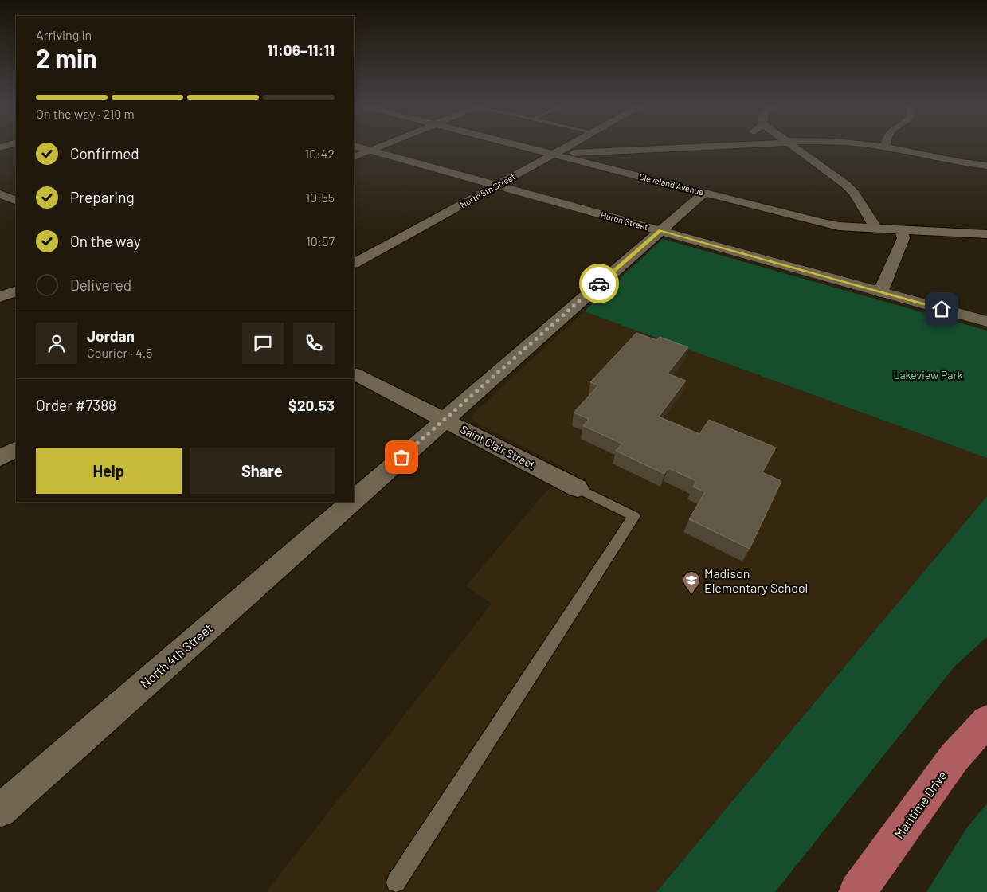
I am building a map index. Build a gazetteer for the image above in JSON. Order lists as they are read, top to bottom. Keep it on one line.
{"streets":{"main road":["Maritime Drive"],"street":["Cleveland Avenue","North 5th Street","Huron Street","Saint Clair Street","North 4th Street"]},"crossings":[["Cleveland Avenue","North 5th Street"],["Cleveland Avenue","North 4th Street"],["North 5th Street","Huron Street"],["Huron Street","North 4th Street"],["Saint Clair Street","North 4th Street"]],"parks":["Lakeview Park"],"places":{"school or university":["Madison Elementary School"]},"page":{"heading":["2 min","Arriving in","11:06–11:11"],"panel":["Jordan","Courier · 4.5","Order #7388","$20.53"],"bar":"On the way · 210 m","list":[["Confirmed","10:42"],["Preparing","10:55"],["On the way","10:57"],"Delivered"],"buttons":["Help","Share"]}}
